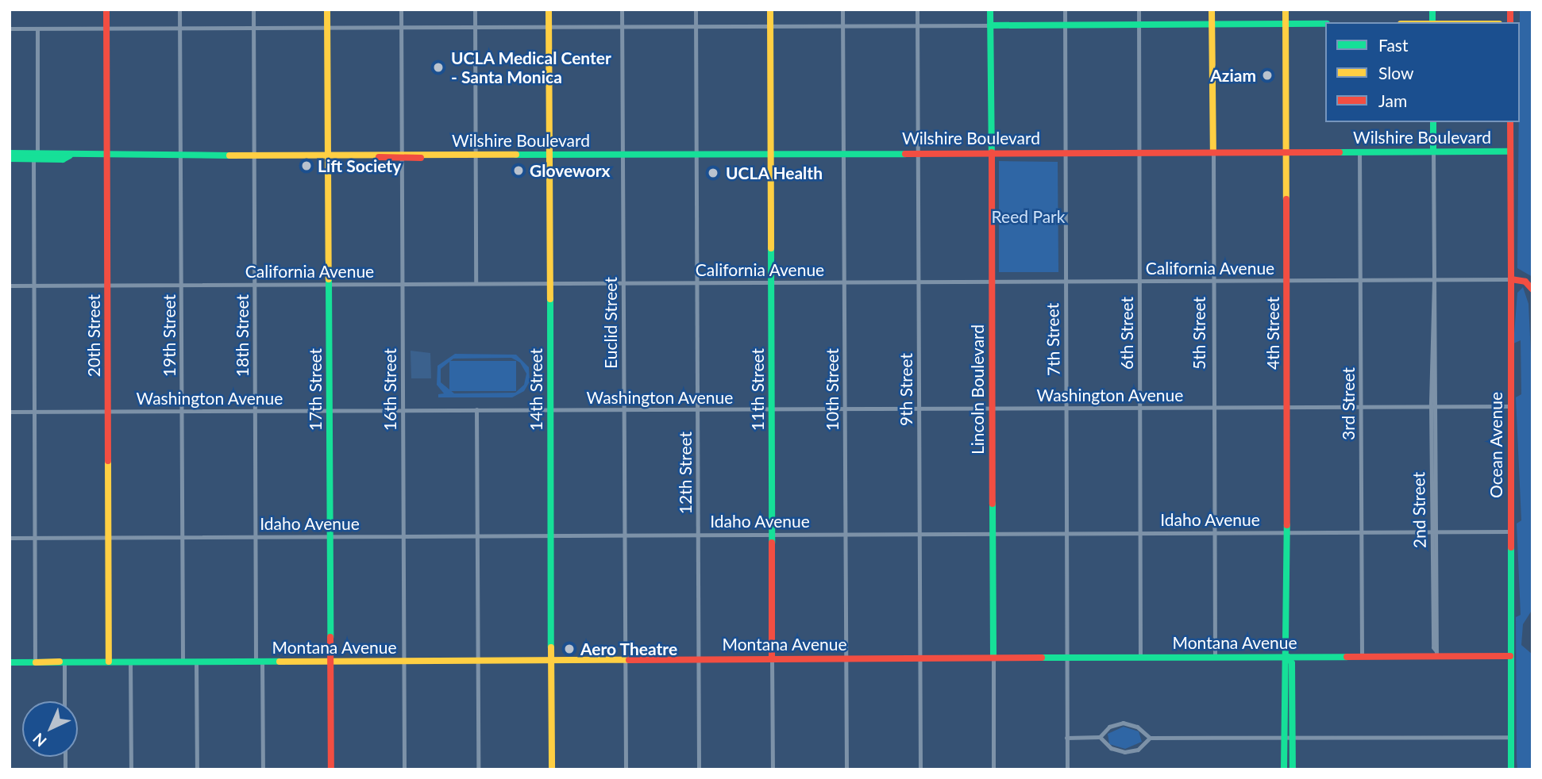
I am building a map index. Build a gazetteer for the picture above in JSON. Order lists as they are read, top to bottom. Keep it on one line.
{"streets":{"street":["Wilshire Boulevard","California Avenue","Euclid Street","6th Street","5th Street","4th Street","20th Street","19th Street","18th Street","7th Street","17th Street","16th Street","14th Street","11th Street","10th Street","9th Street","Lincoln Boulevard","Washington Avenue","3rd Street","Ocean Avenue","12th Street","2nd Street","Idaho Avenue","Montana Avenue"]},"crossings":[["Wilshire Boulevard","Euclid Street"],["Wilshire Boulevard","6th Street"],["Wilshire Boulevard","5th Street"],["Wilshire Boulevard","4th Street"],["Wilshire Boulevard","20th Street"],["Wilshire Boulevard","19th Street"],["Wilshire Boulevard","18th Street"],["Wilshire Boulevard","7th Street"],["Wilshire Boulevard","17th Street"],["Wilshire Boulevard","16th Street"],["Wilshire Boulevard","14th Street"],["Wilshire Boulevard","11th Street"],["Wilshire Boulevard","10th Street"],["Wilshire Boulevard","9th Street"],["Wilshire Boulevard","Lincoln Boulevard"],["Wilshire Boulevard","3rd Street"],["Wilshire Boulevard","Ocean Avenue"],["Wilshire Boulevard","12th Street"],["Wilshire Boulevard","2nd Street"],["California Avenue","Euclid Street"],["California Avenue","6th Street"],["California Avenue","5th Street"],["California Avenue","4th Street"],["California Avenue","20th Street"],["California Avenue","19th Street"],["California Avenue","18th Street"],["California Avenue","7th Street"],["California Avenue","17th Street"],["California Avenue","16th Street"],["California Avenue","14th Street"],["California Avenue","11th Street"],["California Avenue","10th Street"],["California Avenue","9th Street"],["California Avenue","Lincoln Boulevard"],["California Avenue","3rd Street"],["California Avenue","Ocean Avenue"],["California Avenue","12th Street"],["California Avenue","2nd Street"],["Euclid Street","Washington Avenue"],["Euclid Street","Idaho Avenue"],["Euclid Street","Montana Avenue"],["6th Street","Washington Avenue"],["6th Street","Idaho Avenue"],["6th Street","Montana Avenue"],["5th Street","Washington Avenue"],["5th Street","Idaho Avenue"],["5th Street","Montana Avenue"],["4th Street","Washington Avenue"],["4th Street","Idaho Avenue"],["4th Street","Montana Avenue"],["20th Street","Washington Avenue"],["20th Street","Idaho Avenue"],["20th Street","Montana Avenue"],["19th Street","Washington Avenue"],["19th Street","Idaho Avenue"],["19th Street","Montana Avenue"],["18th Street","Washington Avenue"],["18th Street","Idaho Avenue"],["18th Street","Montana Avenue"],["7th Street","Washington Avenue"],["7th Street","Idaho Avenue"],["7th Street","Montana Avenue"],["17th Street","Washington Avenue"],["17th Street","Idaho Avenue"],["17th Street","Montana Avenue"],["16th Street","Washington Avenue"],["16th Street","Idaho Avenue"],["16th Street","Montana Avenue"],["14th Street","Washington Avenue"],["14th Street","Idaho Avenue"],["14th Street","Montana Avenue"],["11th Street","Washington Avenue"],["11th Street","Idaho Avenue"],["11th Street","Montana Avenue"],["10th Street","Washington Avenue"],["10th Street","Idaho Avenue"],["10th Street","Montana Avenue"],["9th Street","Washington Avenue"],["9th Street","Idaho Avenue"],["9th Street","Montana Avenue"],["Lincoln Boulevard","Washington Avenue"],["Lincoln Boulevard","Idaho Avenue"],["Lincoln Boulevard","Montana Avenue"],["Washington Avenue","3rd Street"],["Washington Avenue","Ocean Avenue"],["Washington Avenue","12th Street"],["Washington Avenue","2nd Street"],["3rd Street","Idaho Avenue"],["3rd Street","Montana Avenue"],["Ocean Avenue","Idaho Avenue"],["Ocean Avenue","Montana Avenue"],["12th Street","Idaho Avenue"],["12th Street","Montana Avenue"],["2nd Street","Idaho Avenue"],["2nd Street","Montana Avenue"]],"parks":["Reed Park"],"places":["UCLA Medical Center - Santa Monica","Aziam","Lift Society","Gloveworx","UCLA Health","Aero Theatre"],"legend":["Fast","Slow","Jam"],"north":"bottom left"}
